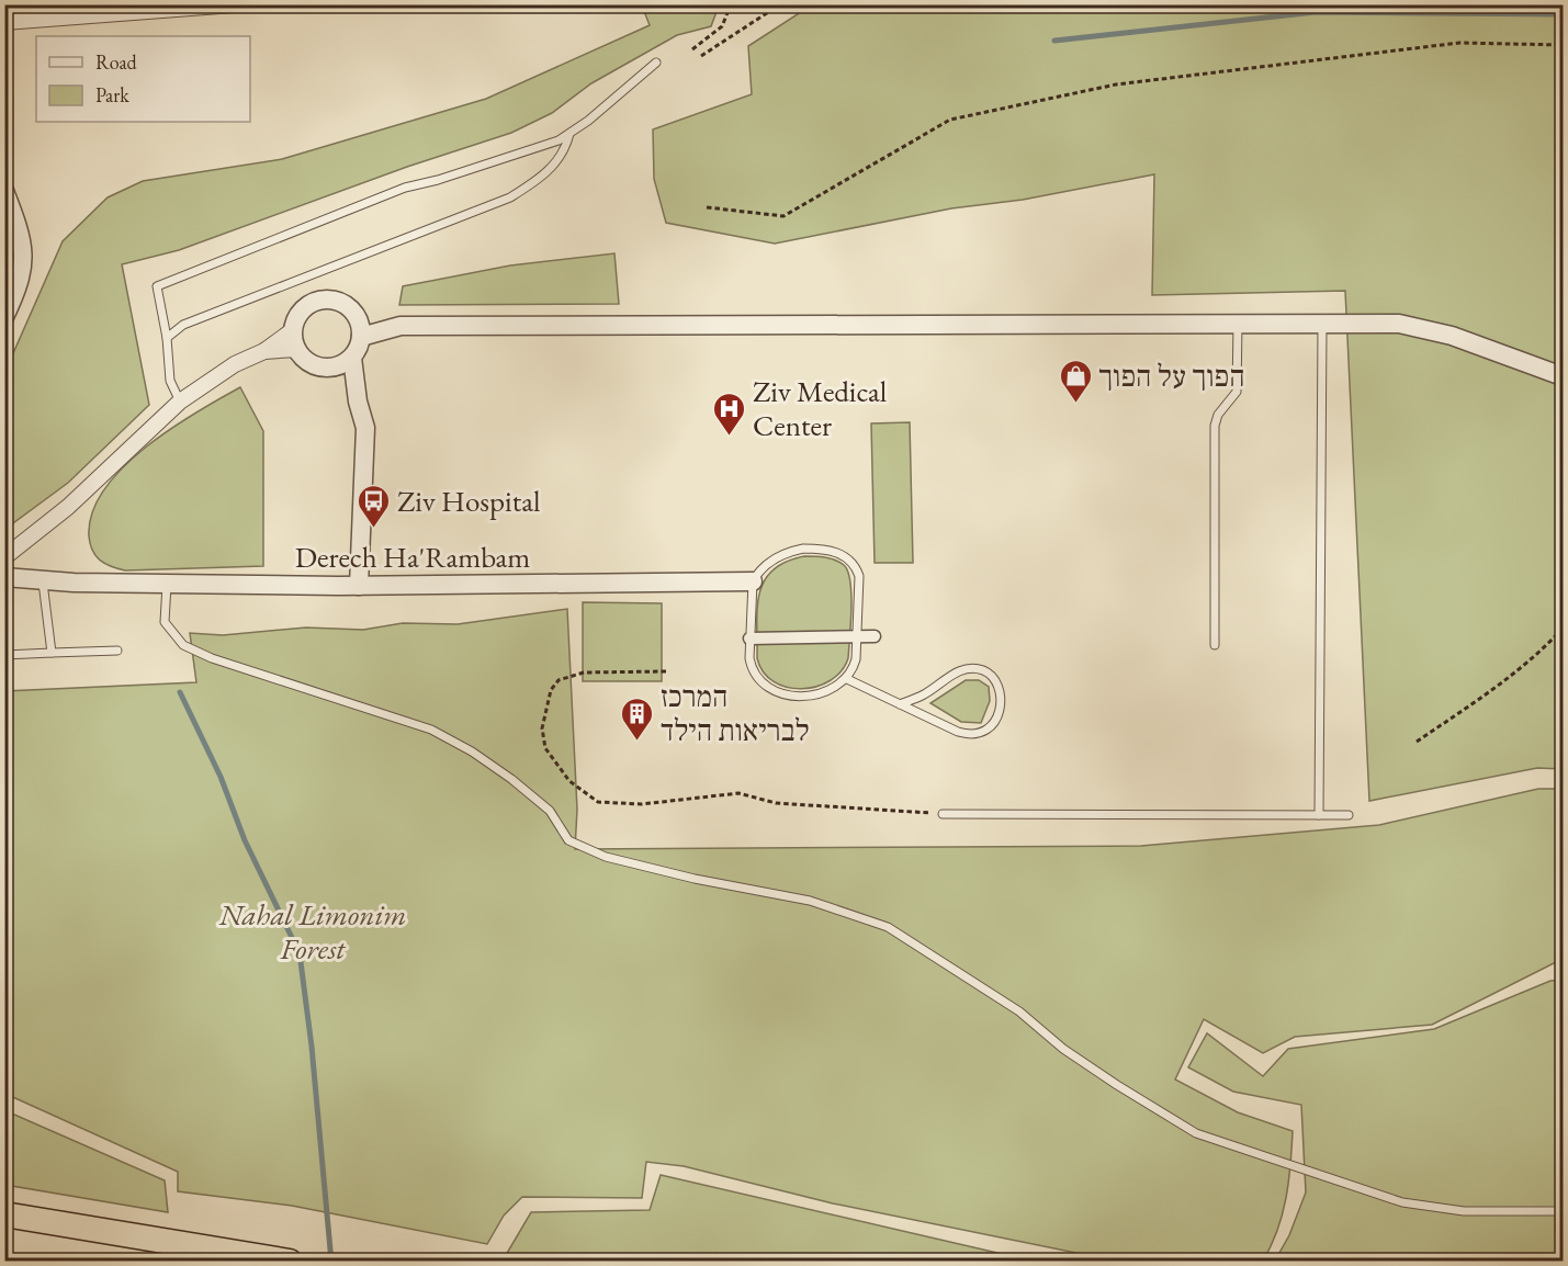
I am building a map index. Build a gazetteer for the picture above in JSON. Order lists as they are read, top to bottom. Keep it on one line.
{"streets":{"street":["Derech Ha'Rambam"]},"parks":["Nahal Limonim Forest"],"places":{"shop":["הפוך על הפוך"],"hospital":["Ziv Medical Center"],"bus stop":["Ziv Hospital"],"building":["המרכז לבריאות הילד"]},"legend":["Road","Park"]}
